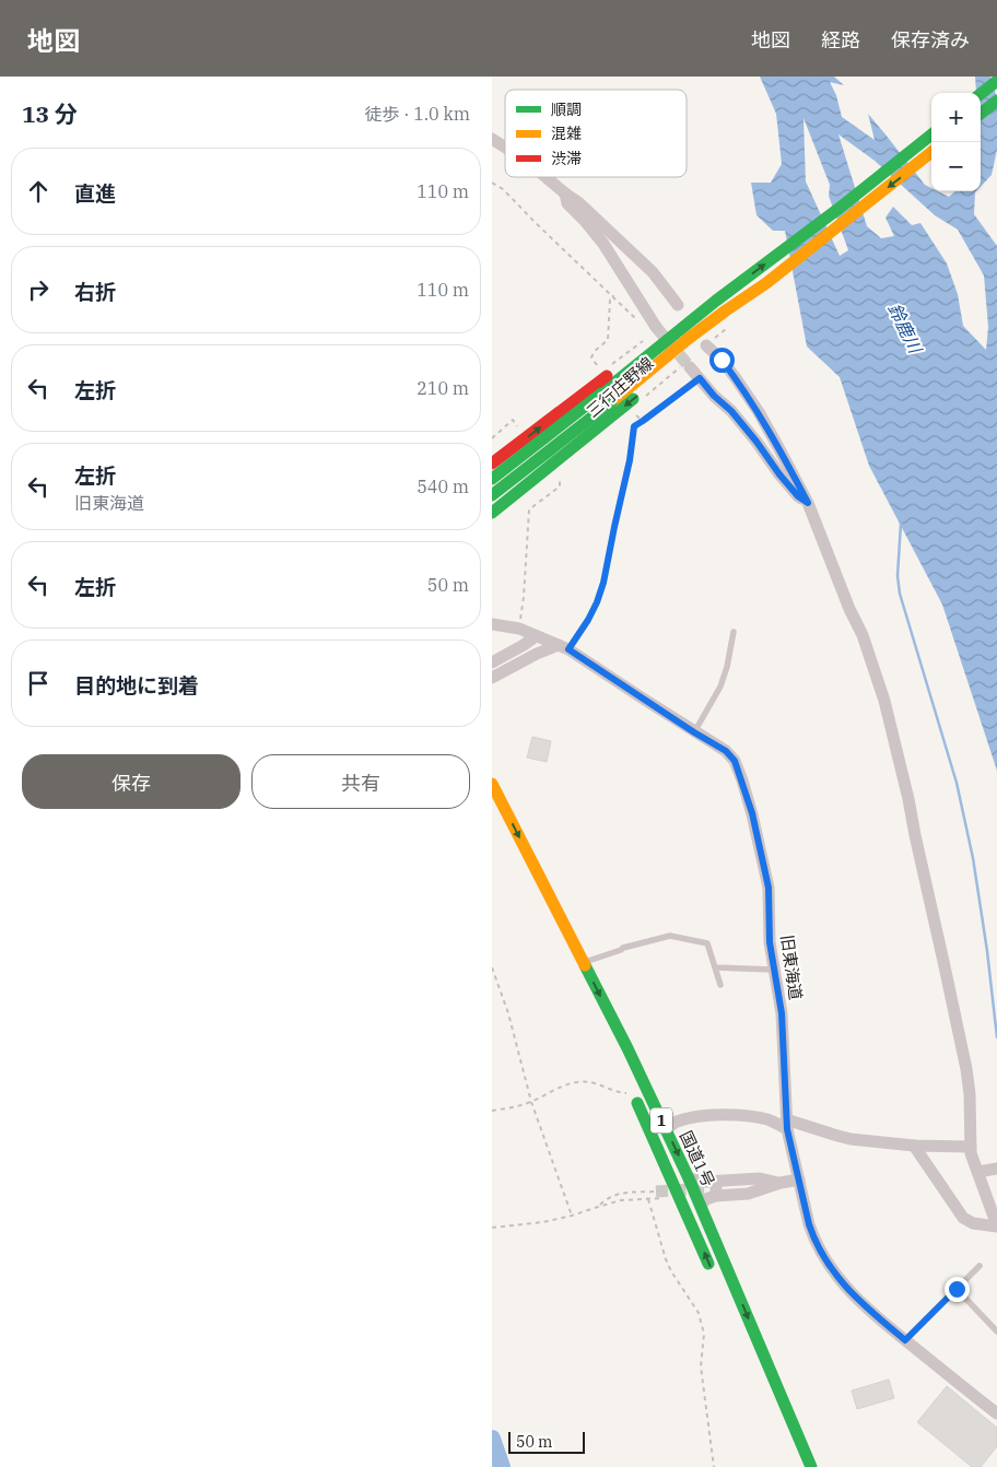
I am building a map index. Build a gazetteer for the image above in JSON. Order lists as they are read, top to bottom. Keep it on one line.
{"streets":{"main road":["三行庄野線","1","国道1号"],"street":["旧東海道"]},"water":["鈴鹿川"],"legend":["順調","混雑","渋滞"],"scale_bar":"50 m","page":{"header":"地図","nav":["地図","経路","保存済み"],"heading":["13 分","徒歩 · 1.0 km"],"map_buttons":["+","−"],"list":[["直進","110 m"],["右折","110 m"],["左折","210 m"],["左折","旧東海道","540 m"],["左折","50 m"],"目的地に到着"],"buttons":["保存","共有"],"scale":"50 m"}}
